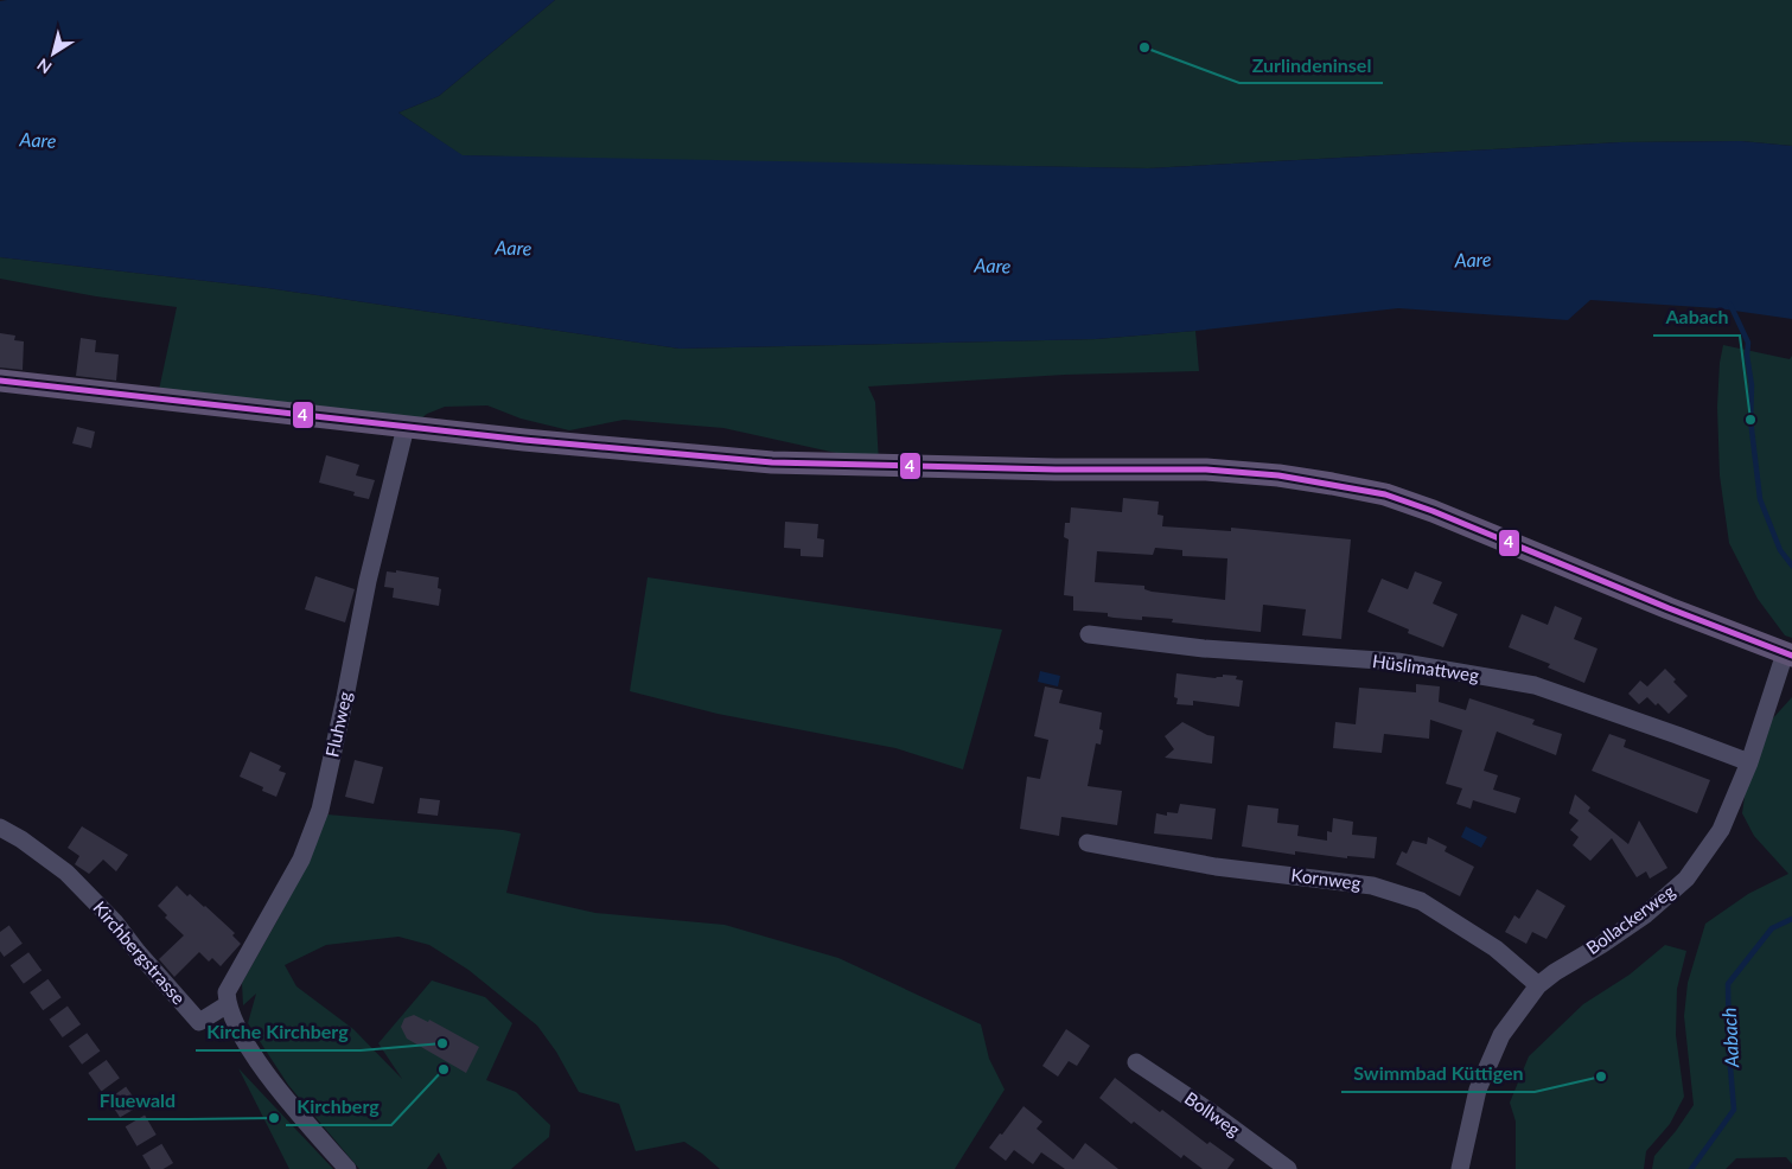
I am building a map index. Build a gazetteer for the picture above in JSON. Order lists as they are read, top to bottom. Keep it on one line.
{"streets":{"street":["Hüslimattweg","Fluhweg","Kornweg","Bollackerweg","Kirchbergstrasse","Bollweg"]},"crossings":[["Hüslimattweg","Bollackerweg"],["Fluhweg","Kirchbergstrasse"],["Kornweg","Bollackerweg"]],"water":["Aare","Aabach"],"places":["Zurlindeninsel","Aabach","Kirche Kirchberg","Kirchberg","Swimmbad Küttigen","Fluewald"],"lines":["transit line 4"],"north":"bottom left"}
